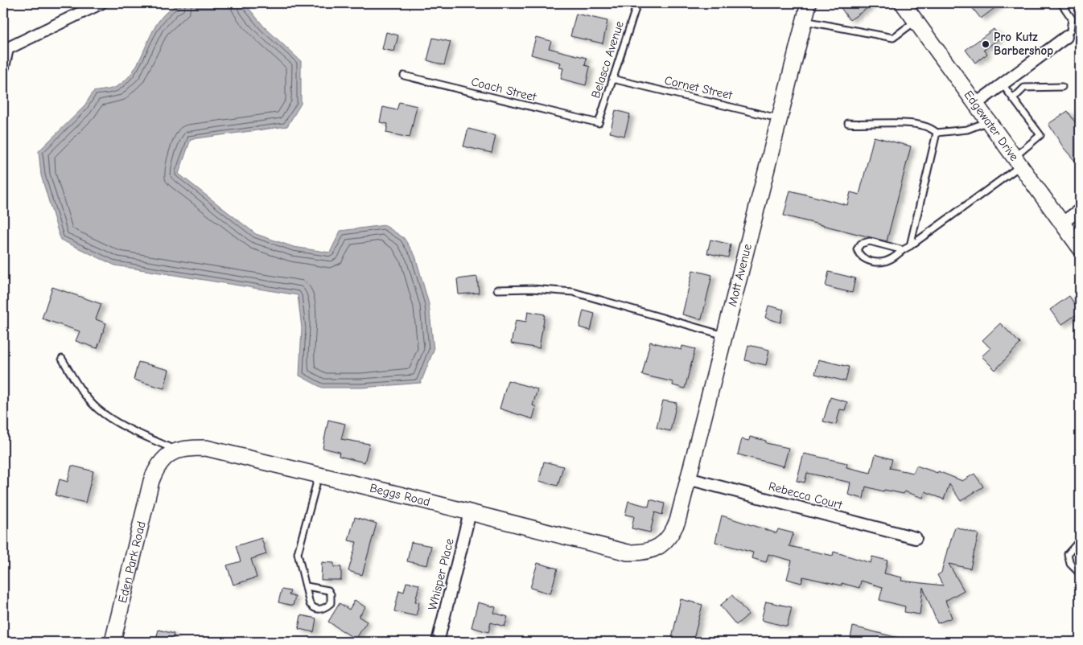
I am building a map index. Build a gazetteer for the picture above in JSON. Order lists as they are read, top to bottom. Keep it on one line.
{"streets":{"street":["Edgewater Drive","Mott Avenue","Beggs Road","Rebecca Court","Eden Park Road","Whisper Place"],"lane":["Belasco Avenue","Cornet Street","Coach Street"]},"crossings":[["Belasco Avenue","Cornet Street"],["Belasco Avenue","Coach Street"],["Cornet Street","Mott Avenue"],["Mott Avenue","Beggs Road"],["Mott Avenue","Rebecca Court"],["Beggs Road","Eden Park Road"],["Beggs Road","Whisper Place"]],"places":["Pro Kutz Barbershop"]}
